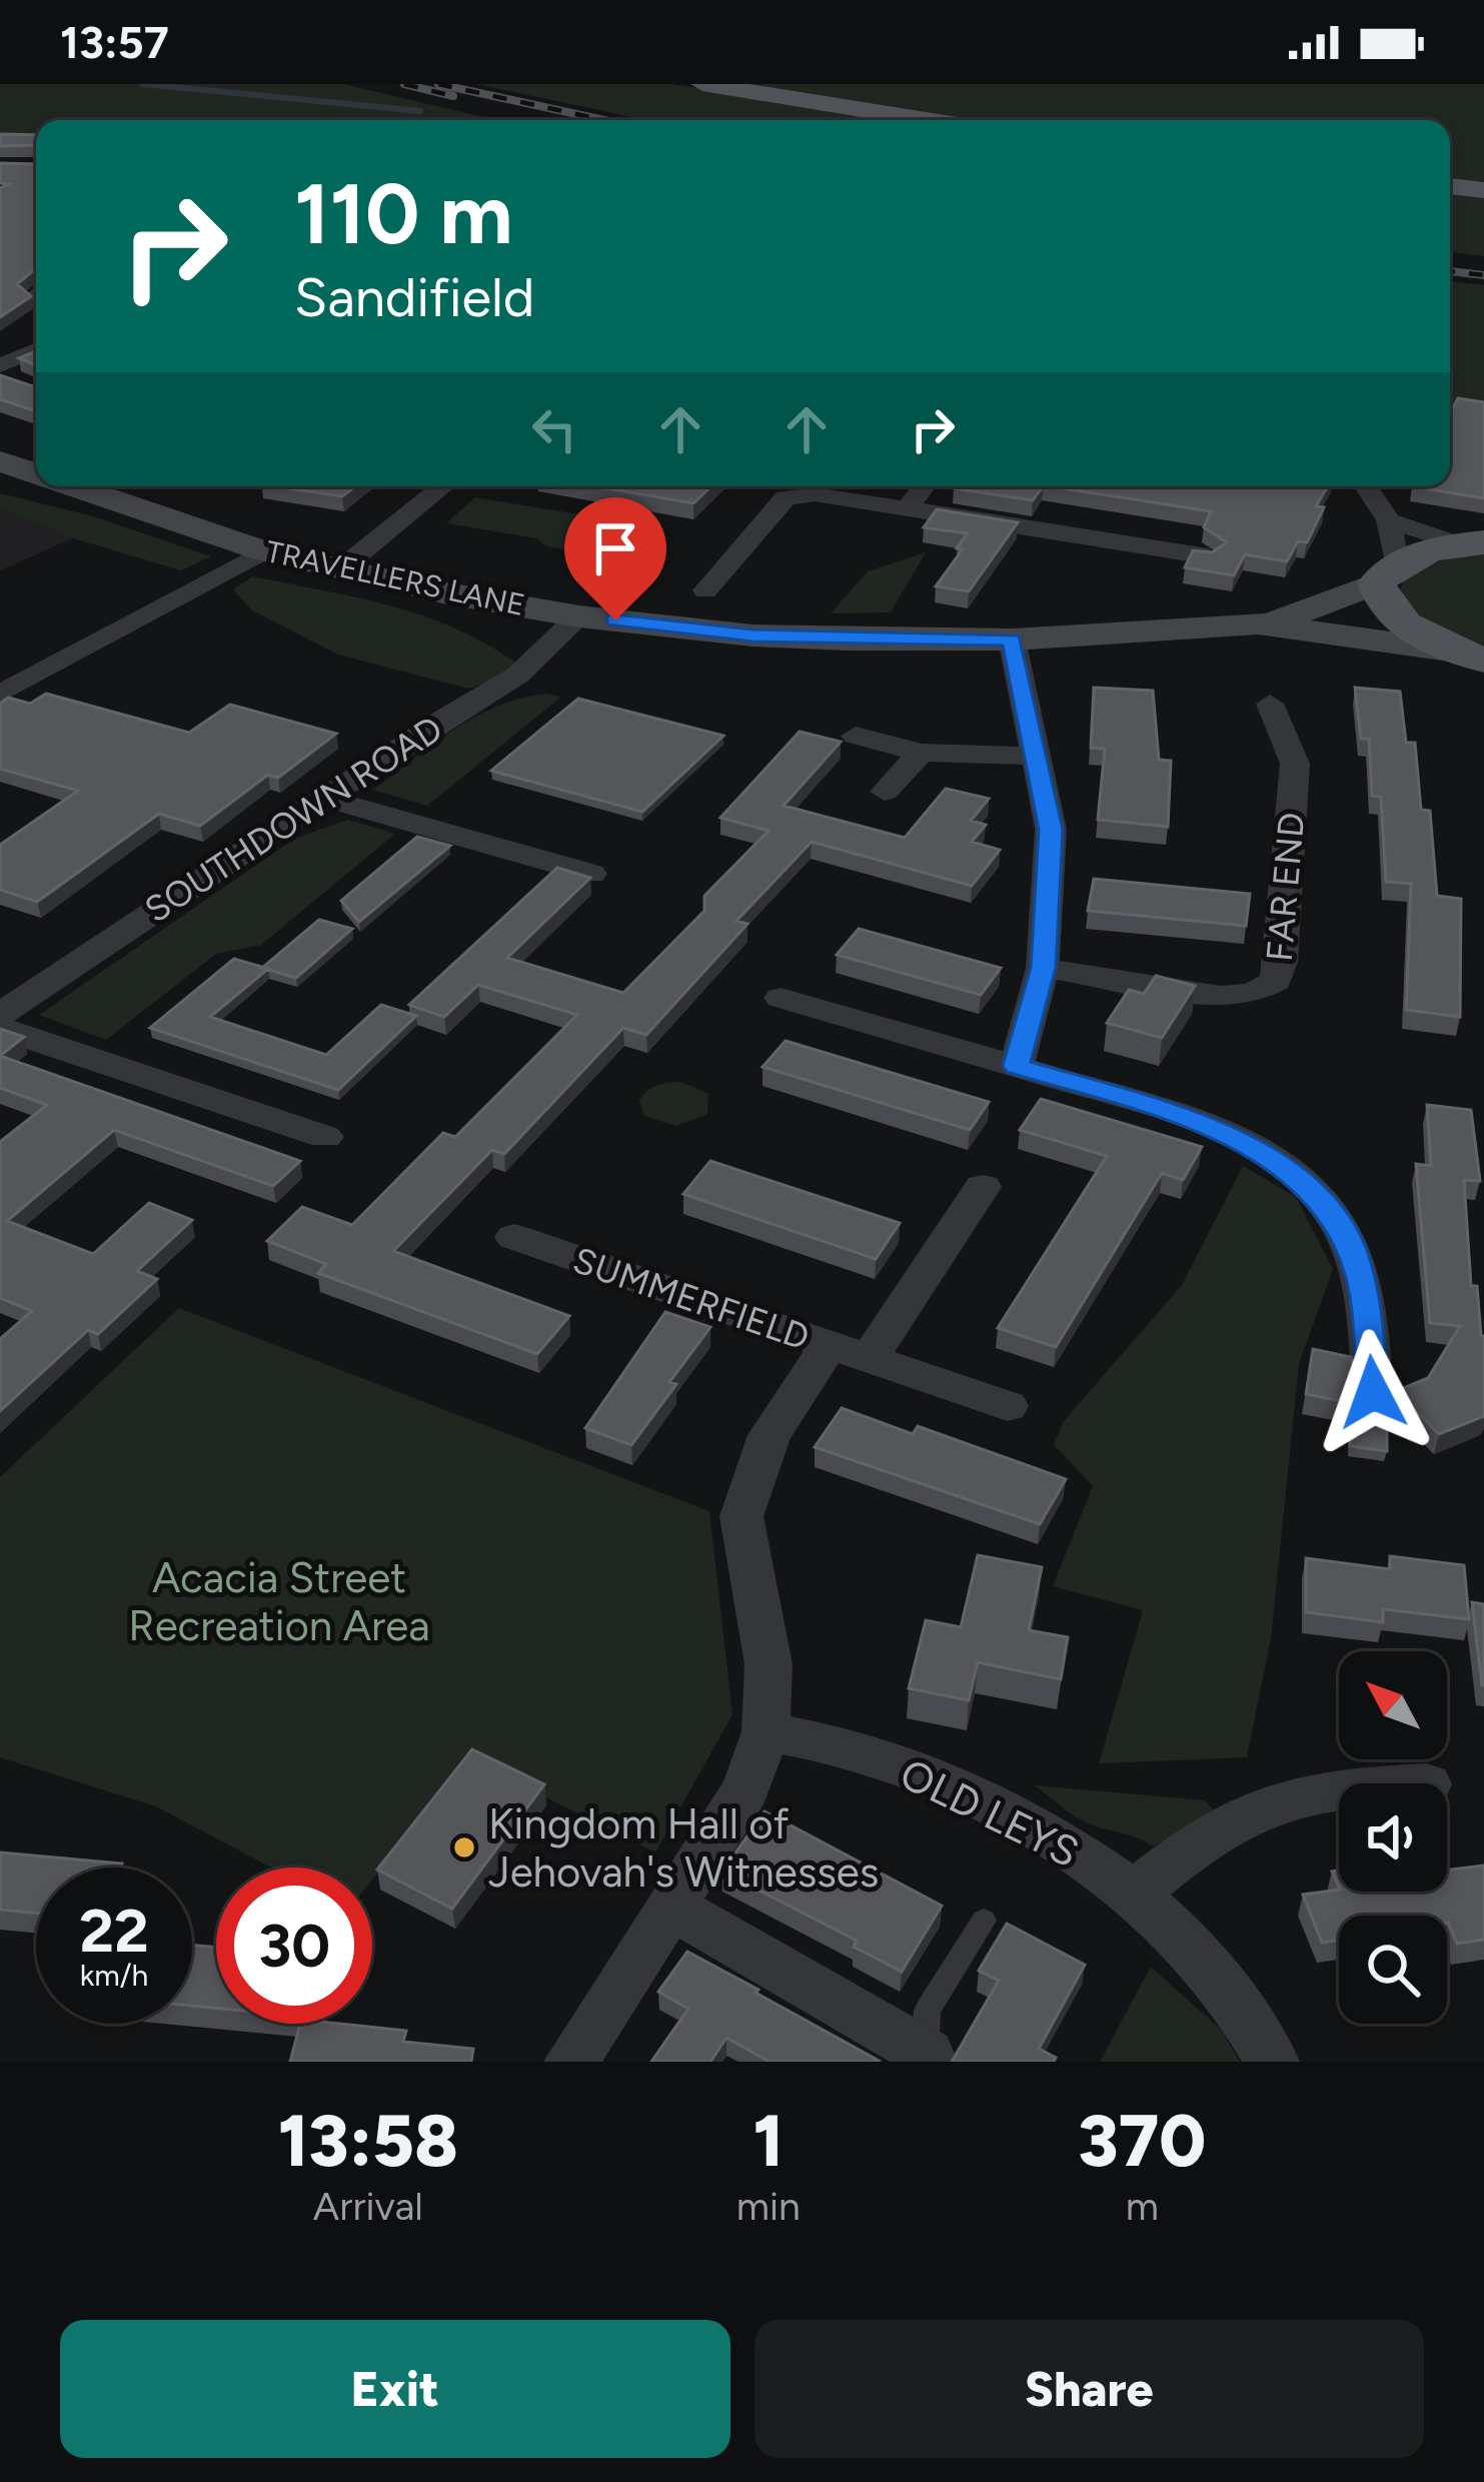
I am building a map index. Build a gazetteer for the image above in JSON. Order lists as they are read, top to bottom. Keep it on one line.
{"streets":{"street":["TRAVELLERS LANE","SOUTHDOWN ROAD","FAR END","SUMMERFIELD","OLD LEYS"]},"crossings":[["TRAVELLERS LANE","SOUTHDOWN ROAD"]],"parks":["Acacia Street Recreation Area"],"places":["Kingdom Hall of Jehovah's Witnesses"],"north":"top left","page":{"status":"13:57","turn":["110 m","Sandifield"],"speed":"22 km/h","limit":"30","eta":["13:58","Arrival","1","min","370","m"],"buttons":["Exit","Share"]}}
